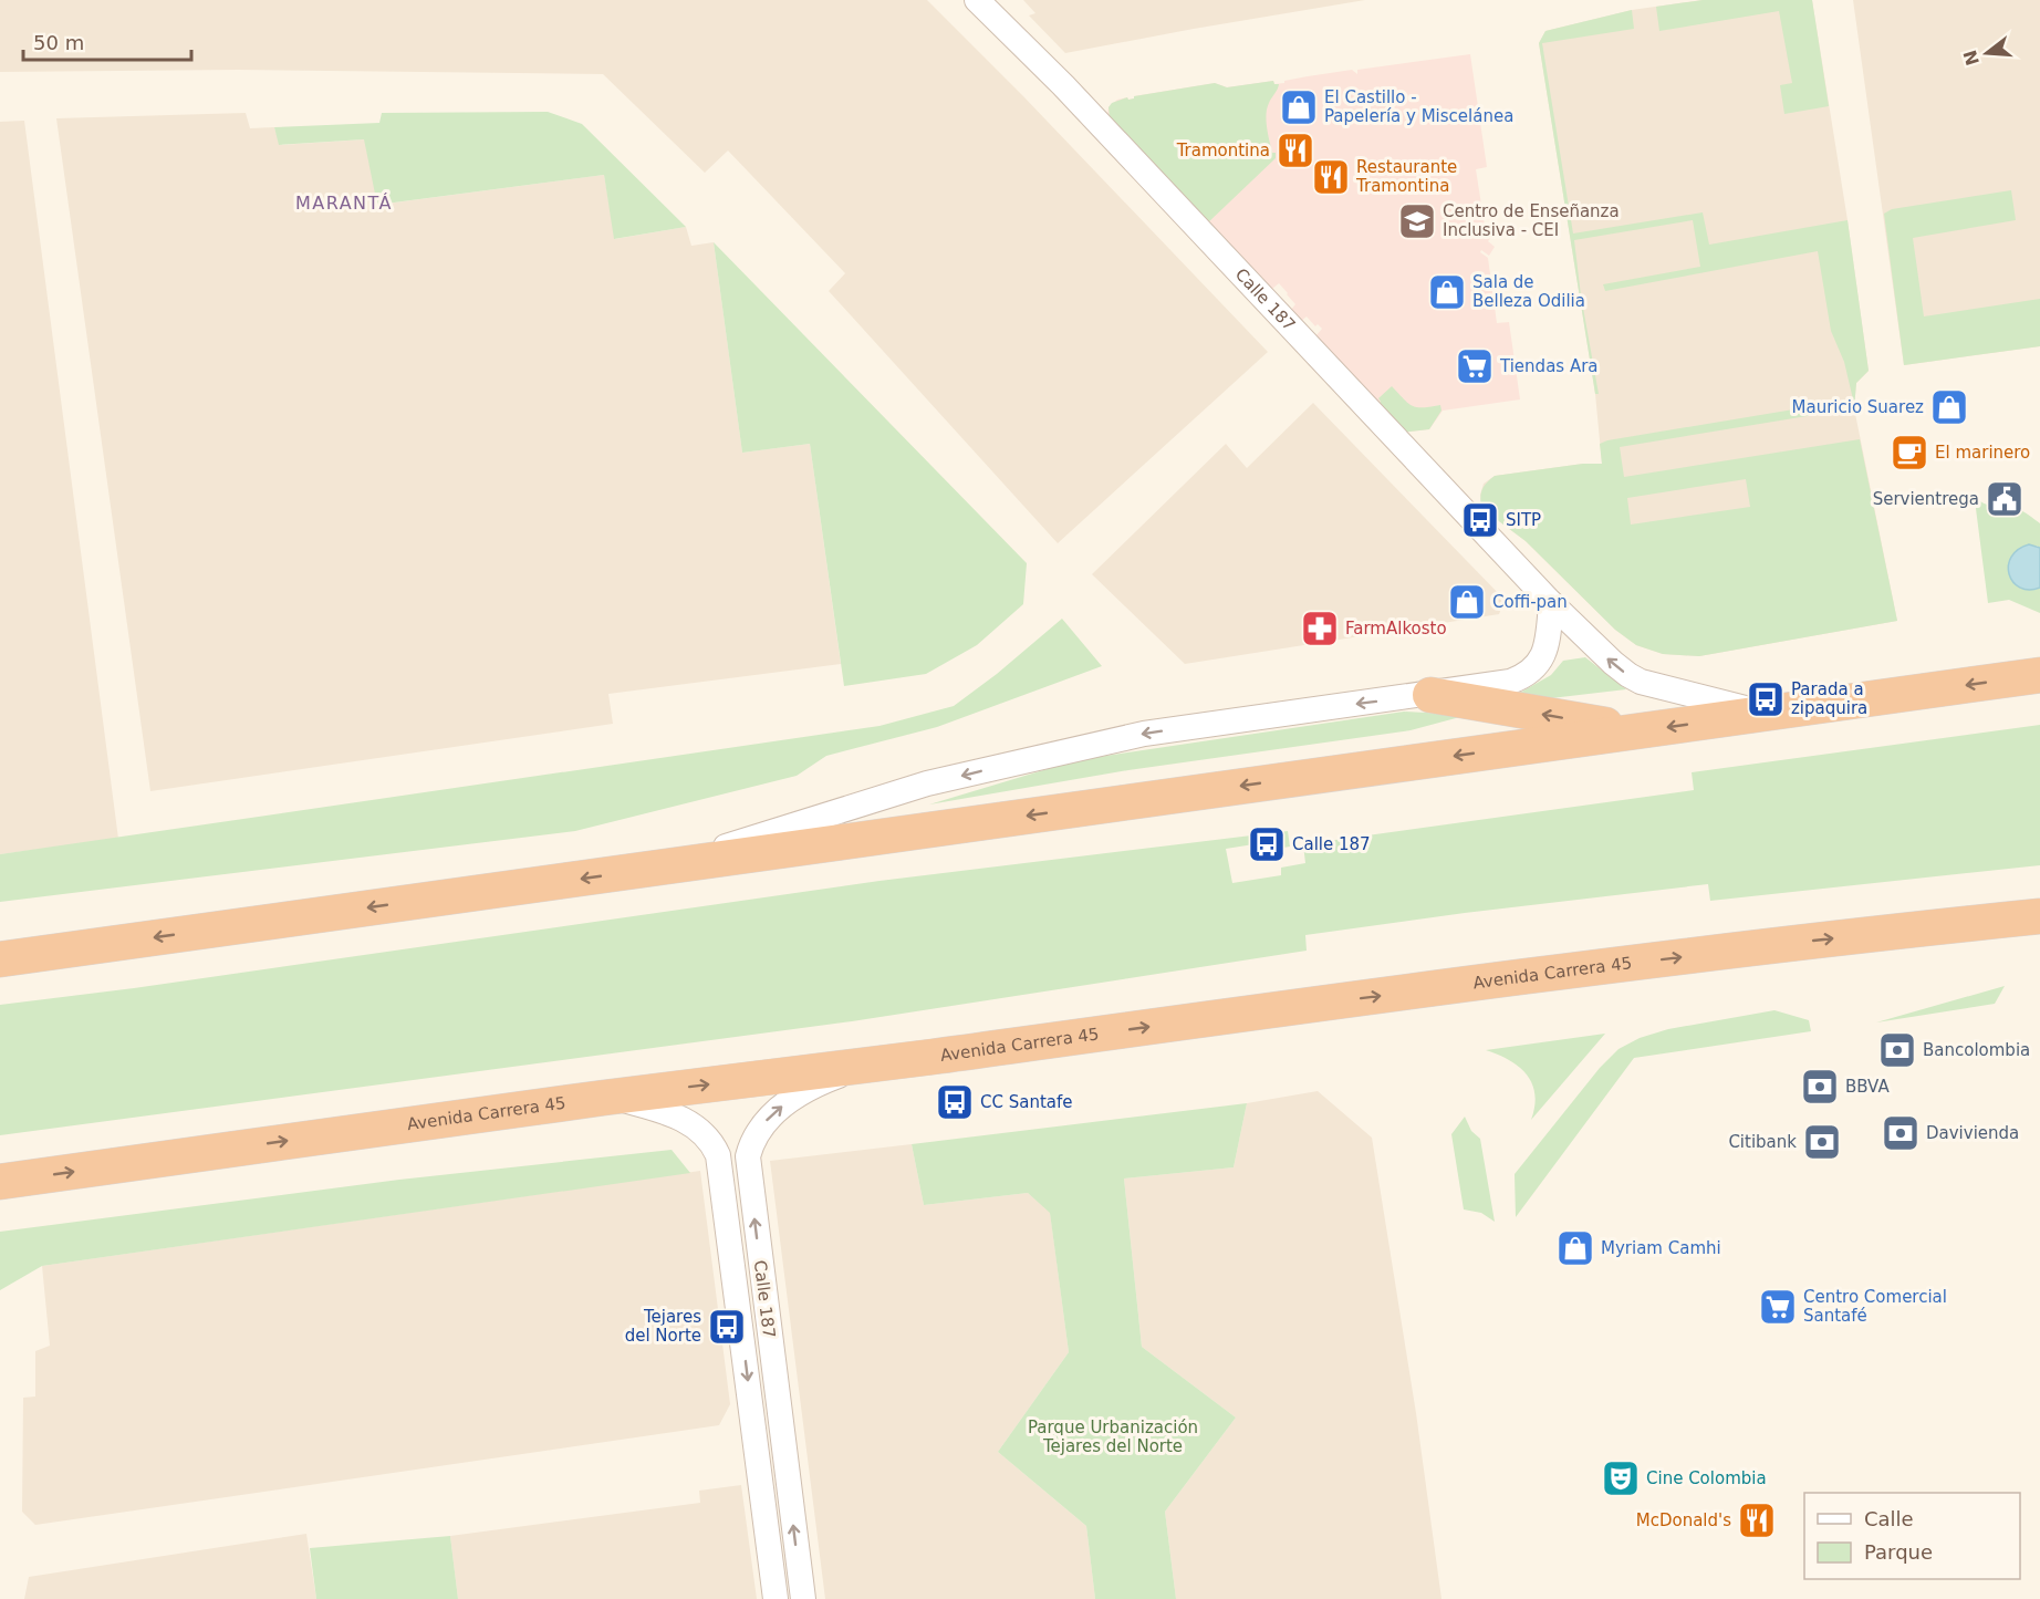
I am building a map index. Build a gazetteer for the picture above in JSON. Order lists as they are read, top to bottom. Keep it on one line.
{"streets":{"highway":["Avenida Carrera 45"],"street":["Calle 187"]},"crossings":[["Calle 187","Avenida Carrera 45"]],"districts":["MARANTÁ"],"parks":["Parque Urbanización Tejares del Norte"],"places":{"shop":["El Castillo - Papelería y Miscelánea","Sala de Belleza Odilia","Mauricio Suarez","Coffi-pan","Myriam Camhi"],"restaurant":["Tramontina","Restaurante Tramontina","McDonald's"],"school or university":["Centro de Enseñanza Inclusiva - CEI"],"supermarket":["Tiendas Ara","Centro Comercial Santafé"],"cafe":["El marinero"],"public building":["Servientrega"],"bus stop":["SITP","Parada a zipaquira","Calle 187","CC Santafe","Tejares del Norte"],"pharmacy":["FarmAlkosto"],"bank":["Bancolombia","BBVA","Davivienda","Citibank"],"theatre":["Cine Colombia"]},"legend":["Calle","Parque"],"scale_bar":"50 m","north":"left"}
